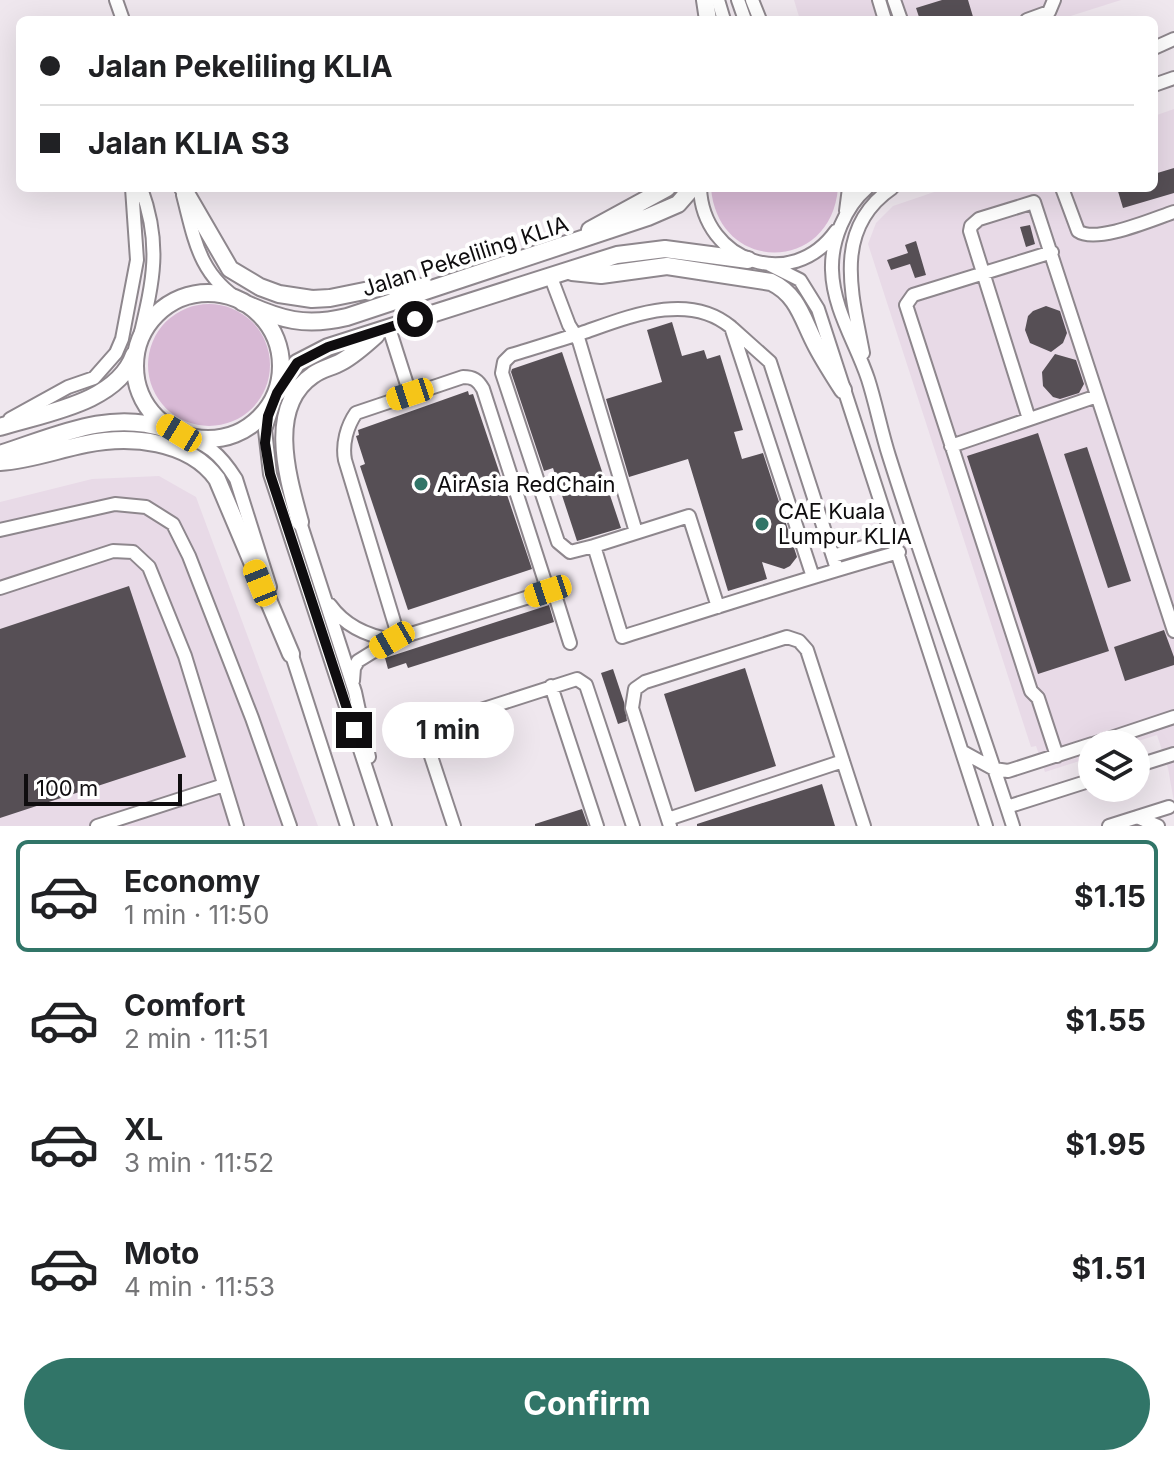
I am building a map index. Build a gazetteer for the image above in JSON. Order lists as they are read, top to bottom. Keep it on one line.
{"streets":{"main road":["Jalan Pekeliling KLIA"]},"places":["AirAsia RedChain","CAE Kuala Lumpur KLIA"],"scale_bar":"100 m","page":{"banner":["Jalan Pekeliling KLIA","Jalan KLIA S3"],"bubble":"1 min","scale":"100 m","list":[{"name":"Economy","note":"1 min · 11:50","value":"$1.15"},{"name":"Comfort","note":"2 min · 11:51","value":"$1.55"},{"name":"XL","note":"3 min · 11:52","value":"$1.95"},{"name":"Moto","note":"4 min · 11:53","value":"$1.51"}],"buttons":"Confirm"}}
